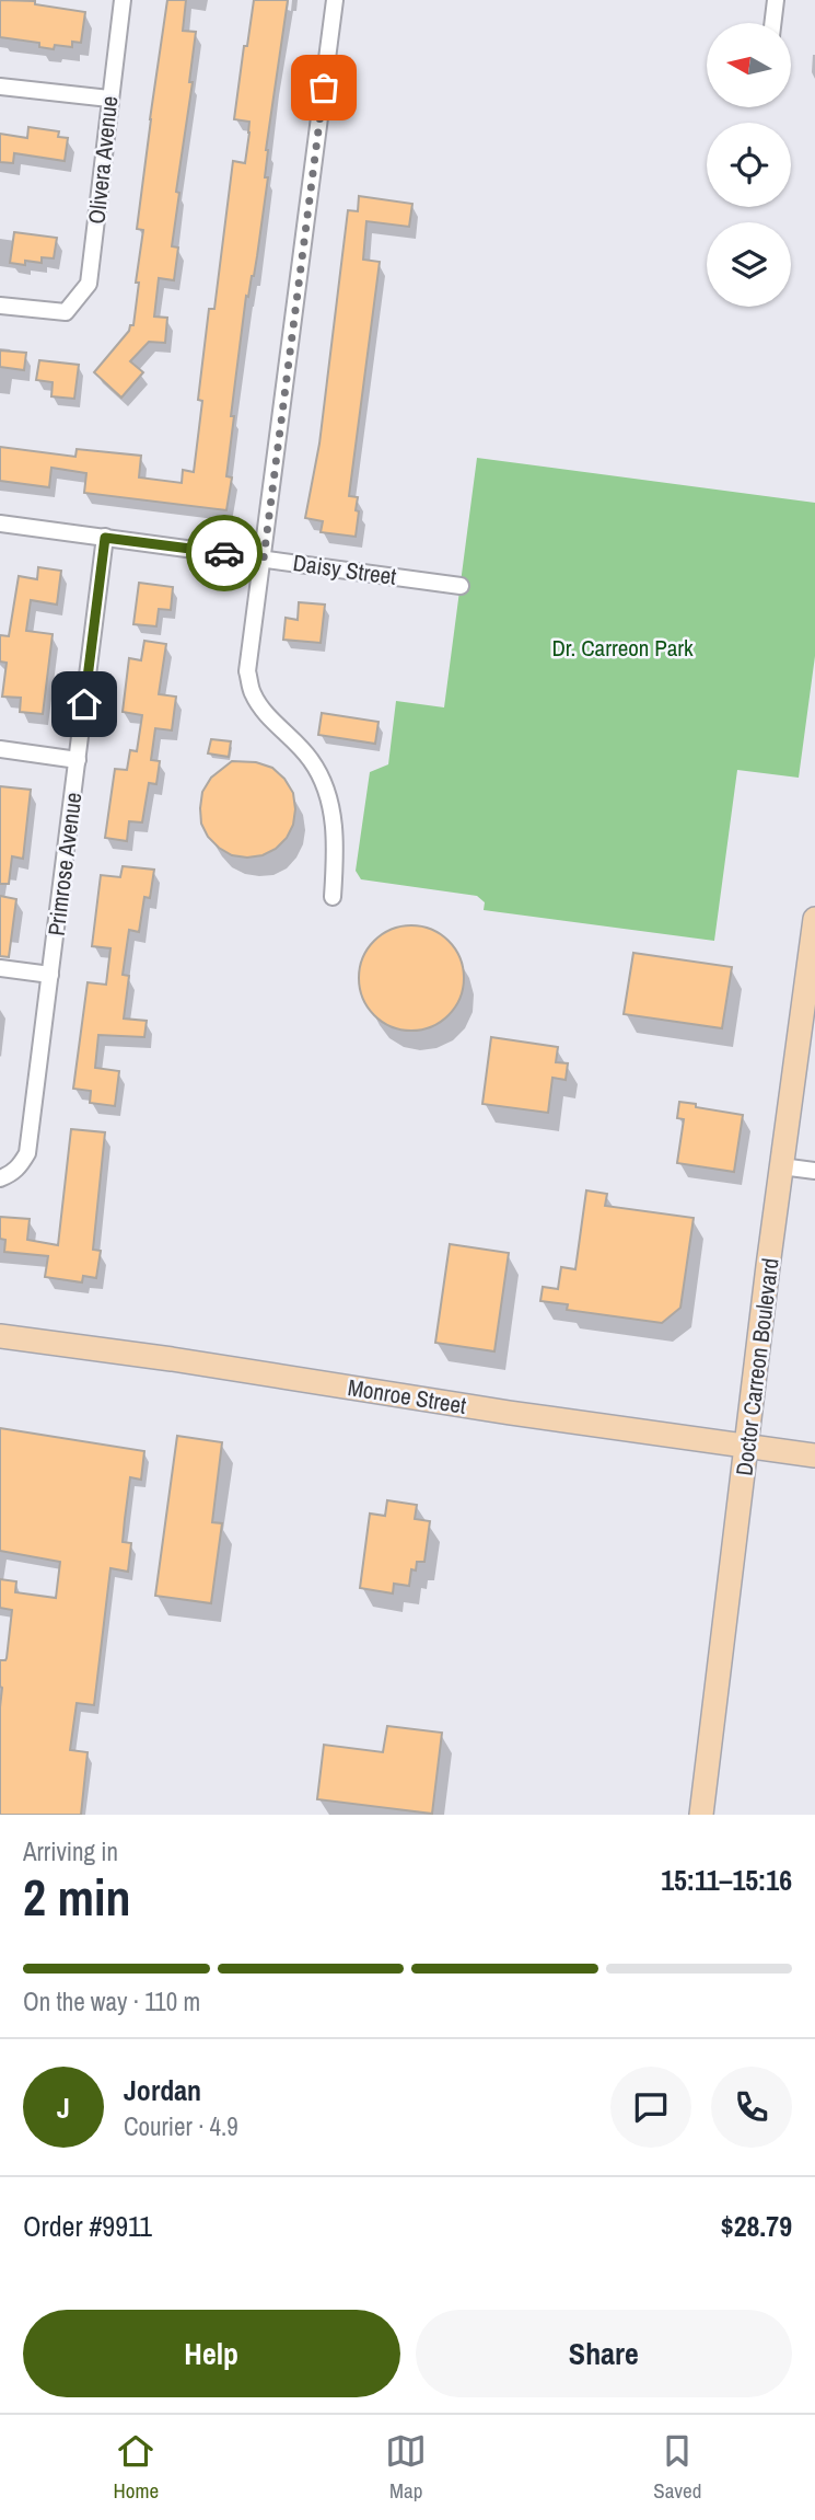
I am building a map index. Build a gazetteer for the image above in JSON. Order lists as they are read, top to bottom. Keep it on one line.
{"streets":{"main road":["Doctor Carreon Boulevard","Monroe Street"],"street":["Olivera Avenue","Daisy Street","Primrose Avenue"]},"crossings":[["Daisy Street","Primrose Avenue"],["Doctor Carreon Boulevard","Monroe Street"]],"parks":["Dr. Carreon Park"],"north":"left","page":{"heading":["2 min","Arriving in","15:11–15:16"],"panel":["Jordan","Courier · 4.9","Order #9911","$28.79"],"bar":"On the way · 110 m","round":"J","buttons":["Help","Share"],"tabs":["Home","Map","Saved"]}}
